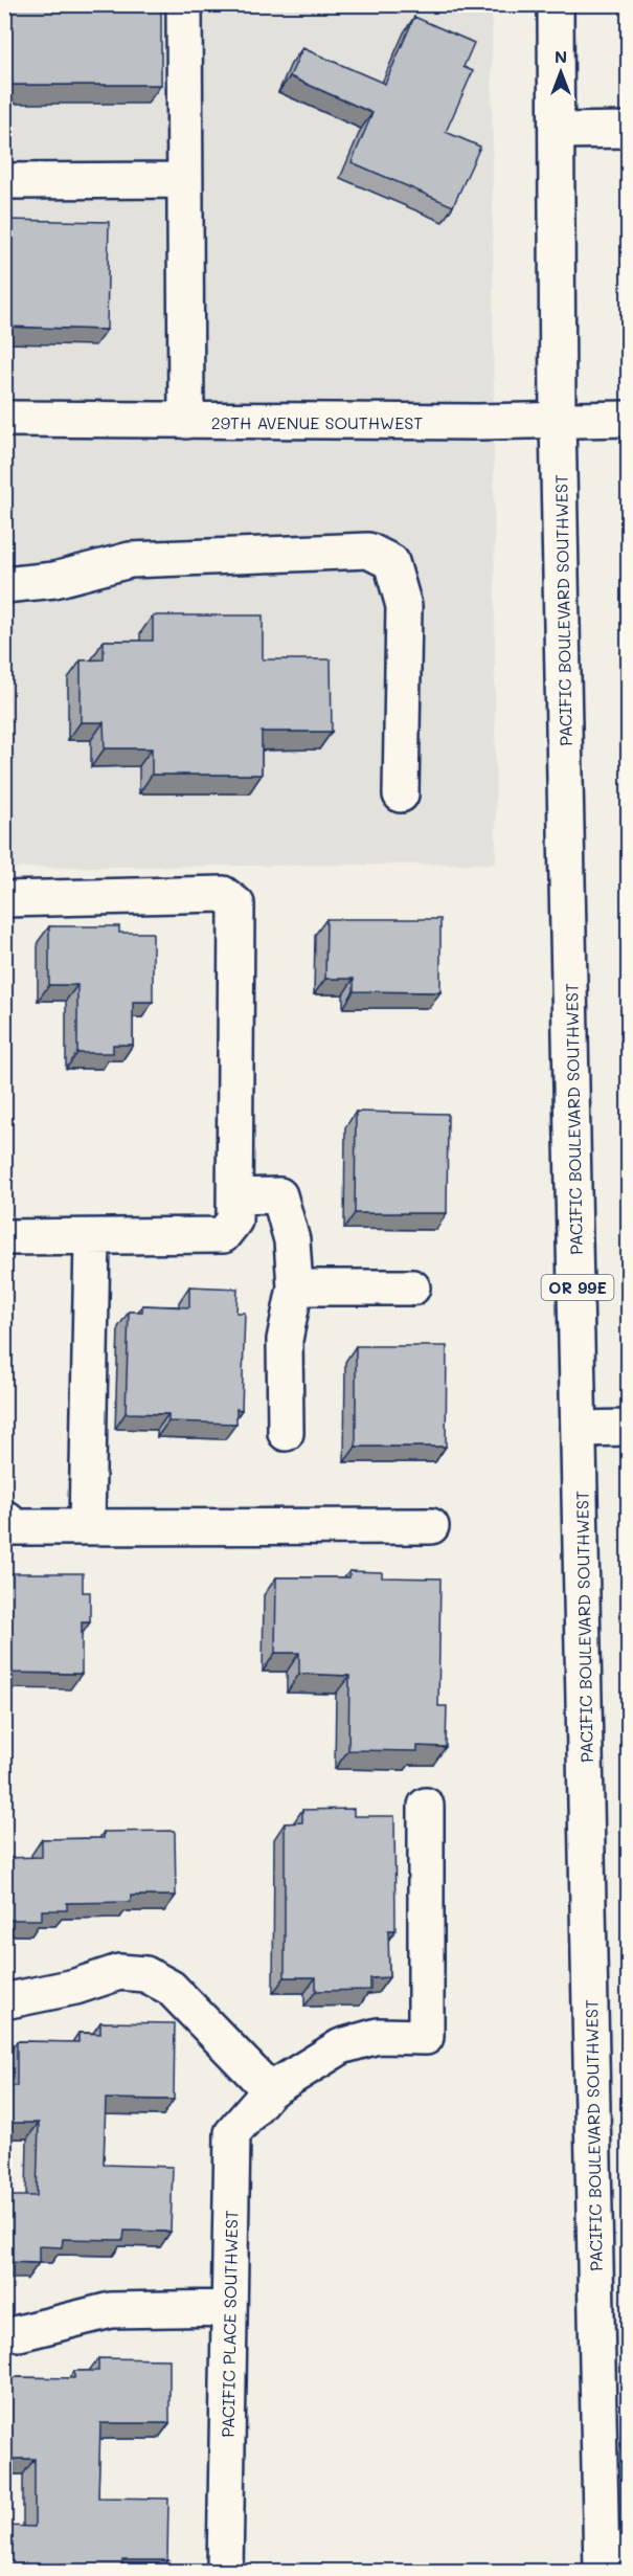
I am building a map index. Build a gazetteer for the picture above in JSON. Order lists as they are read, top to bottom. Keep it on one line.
{"streets":{"main road":["29TH AVENUE SOUTHWEST","PACIFIC BOULEVARD SOUTHWEST","OR 99E","PACIFIC PLACE SOUTHWEST"]},"crossings":[["29TH AVENUE SOUTHWEST","PACIFIC BOULEVARD SOUTHWEST"]],"north":"top"}
